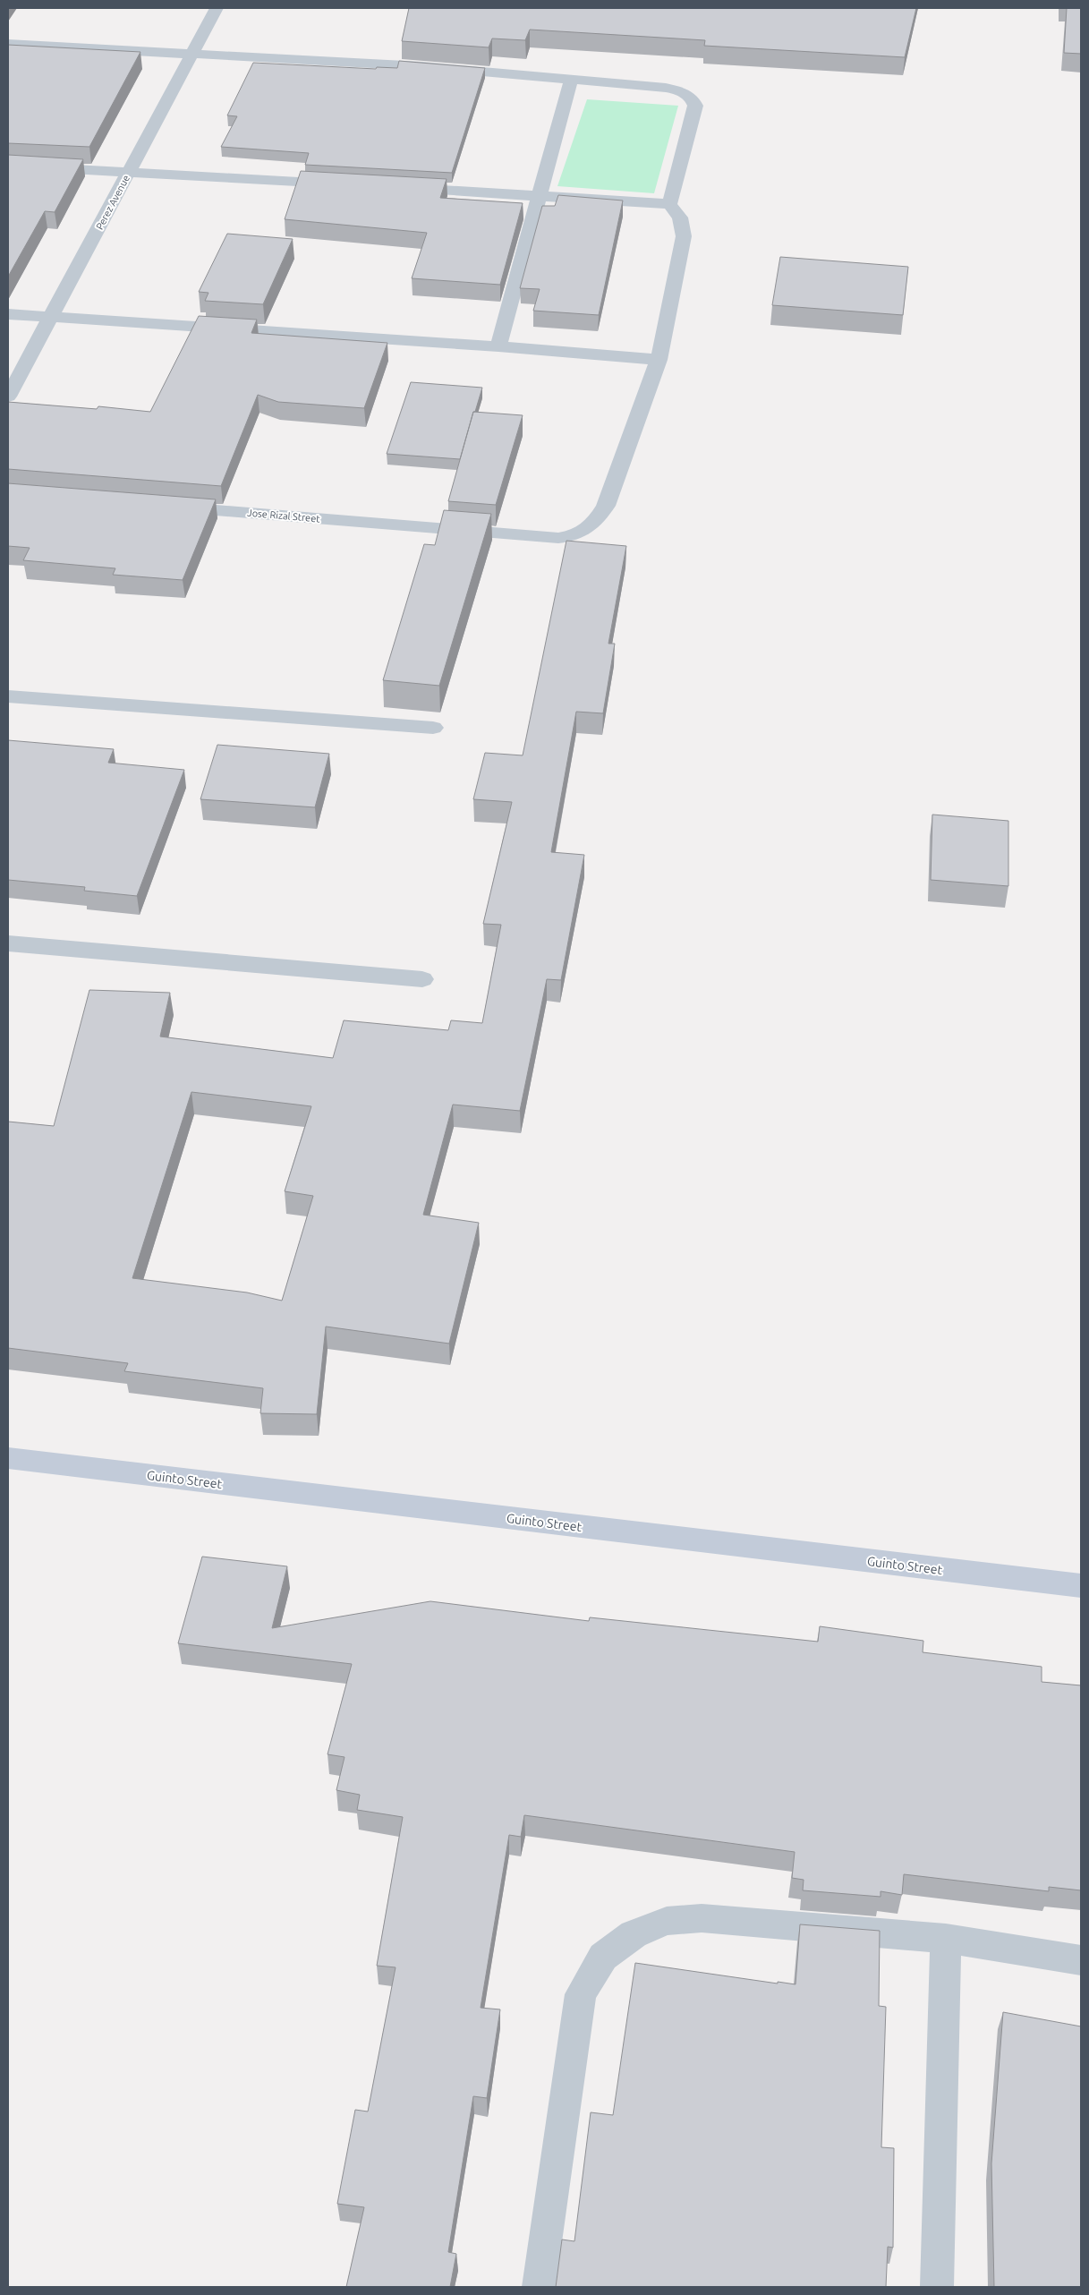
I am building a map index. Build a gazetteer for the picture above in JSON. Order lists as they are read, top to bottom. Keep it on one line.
{"streets":{"street":["Perez Avenue","Jose Rizal Street","Guinto Street"]}}
